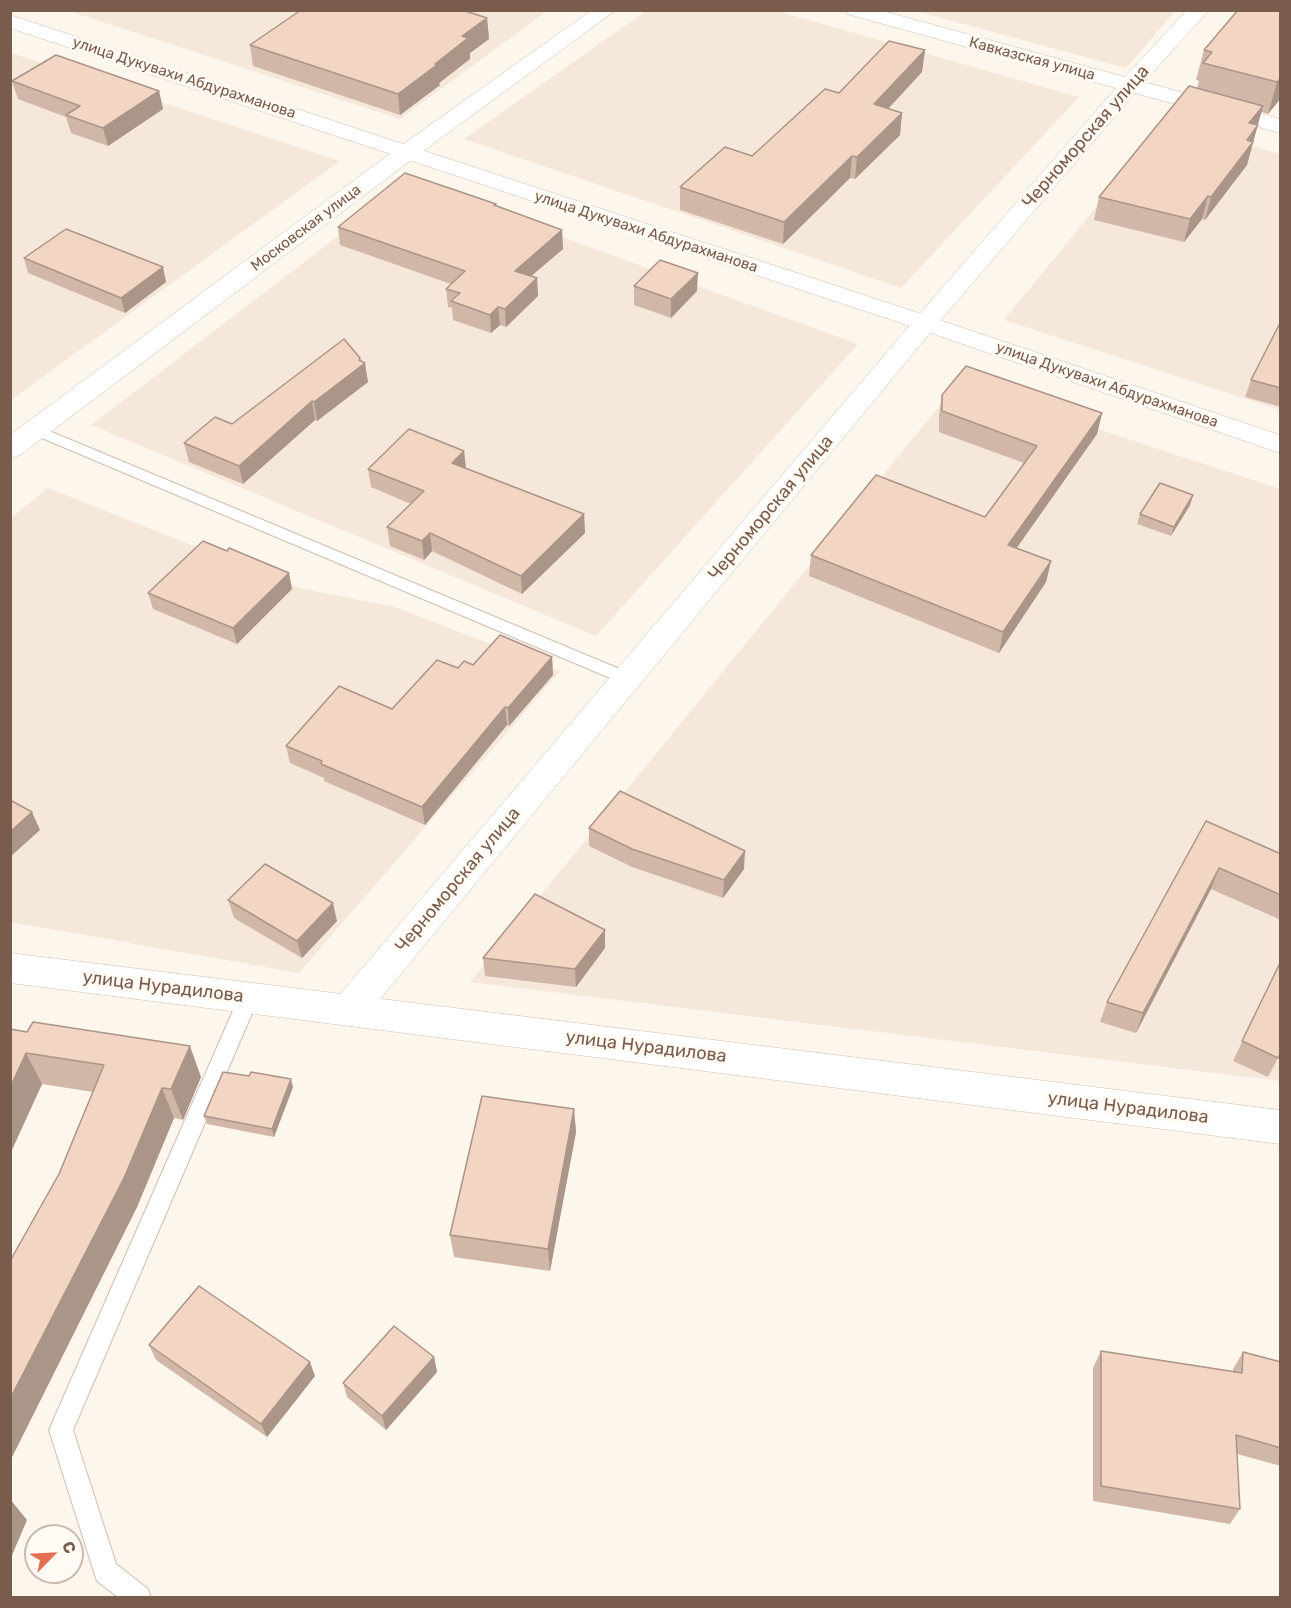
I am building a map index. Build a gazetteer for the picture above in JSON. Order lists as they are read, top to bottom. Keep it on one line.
{"streets":{"street":["Кавказская улица","улица Дукувахи Абдурахманова","Черноморская улица","Московская улица","улица Нурадилова"]},"crossings":[["Кавказская улица","Черноморская улица"],["улица Дукувахи Абдурахманова","Черноморская улица"],["улица Дукувахи Абдурахманова","Московская улица"],["Черноморская улица","улица Нурадилова"]],"north":"top right"}
